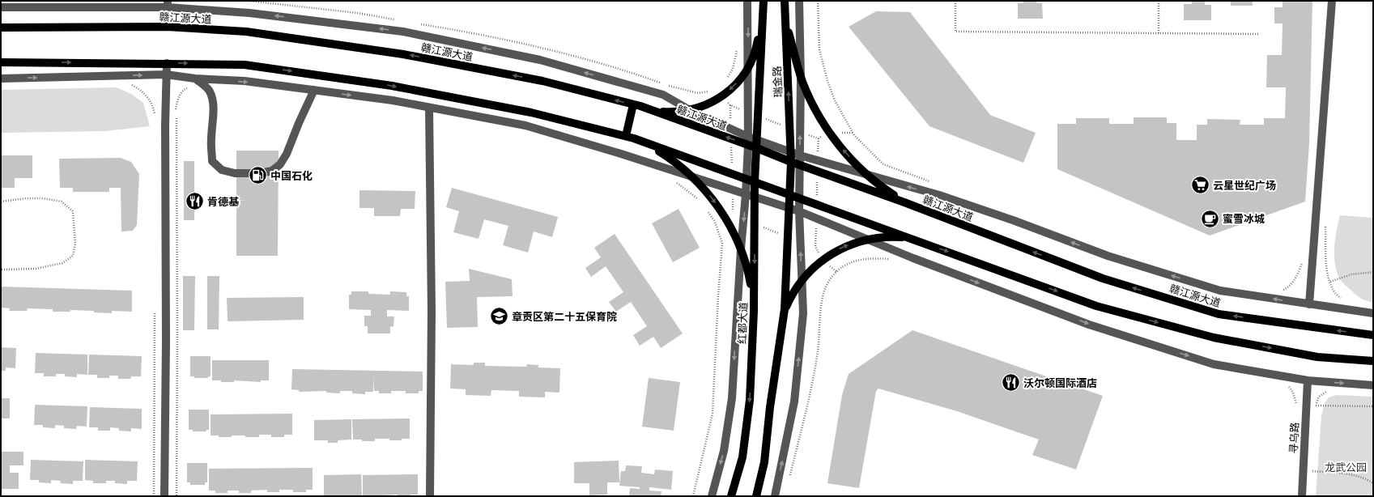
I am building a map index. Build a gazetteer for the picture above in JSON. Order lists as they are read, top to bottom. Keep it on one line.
{"streets":{"main road":["赣江源大道","瑞金路","红都大道"],"street":["寻乌路"]},"crossings":[["赣江源大道","瑞金路"],["赣江源大道","红都大道"],["瑞金路","红都大道"]],"parks":["龙武公园"],"places":{"fuel station":["中国石化"],"supermarket":["云星世纪广场"],"restaurant":["肯德基","沃尔顿国际酒店"],"cafe":["蜜雪冰城"],"school or university":["章贡区第二十五保育院"]}}
